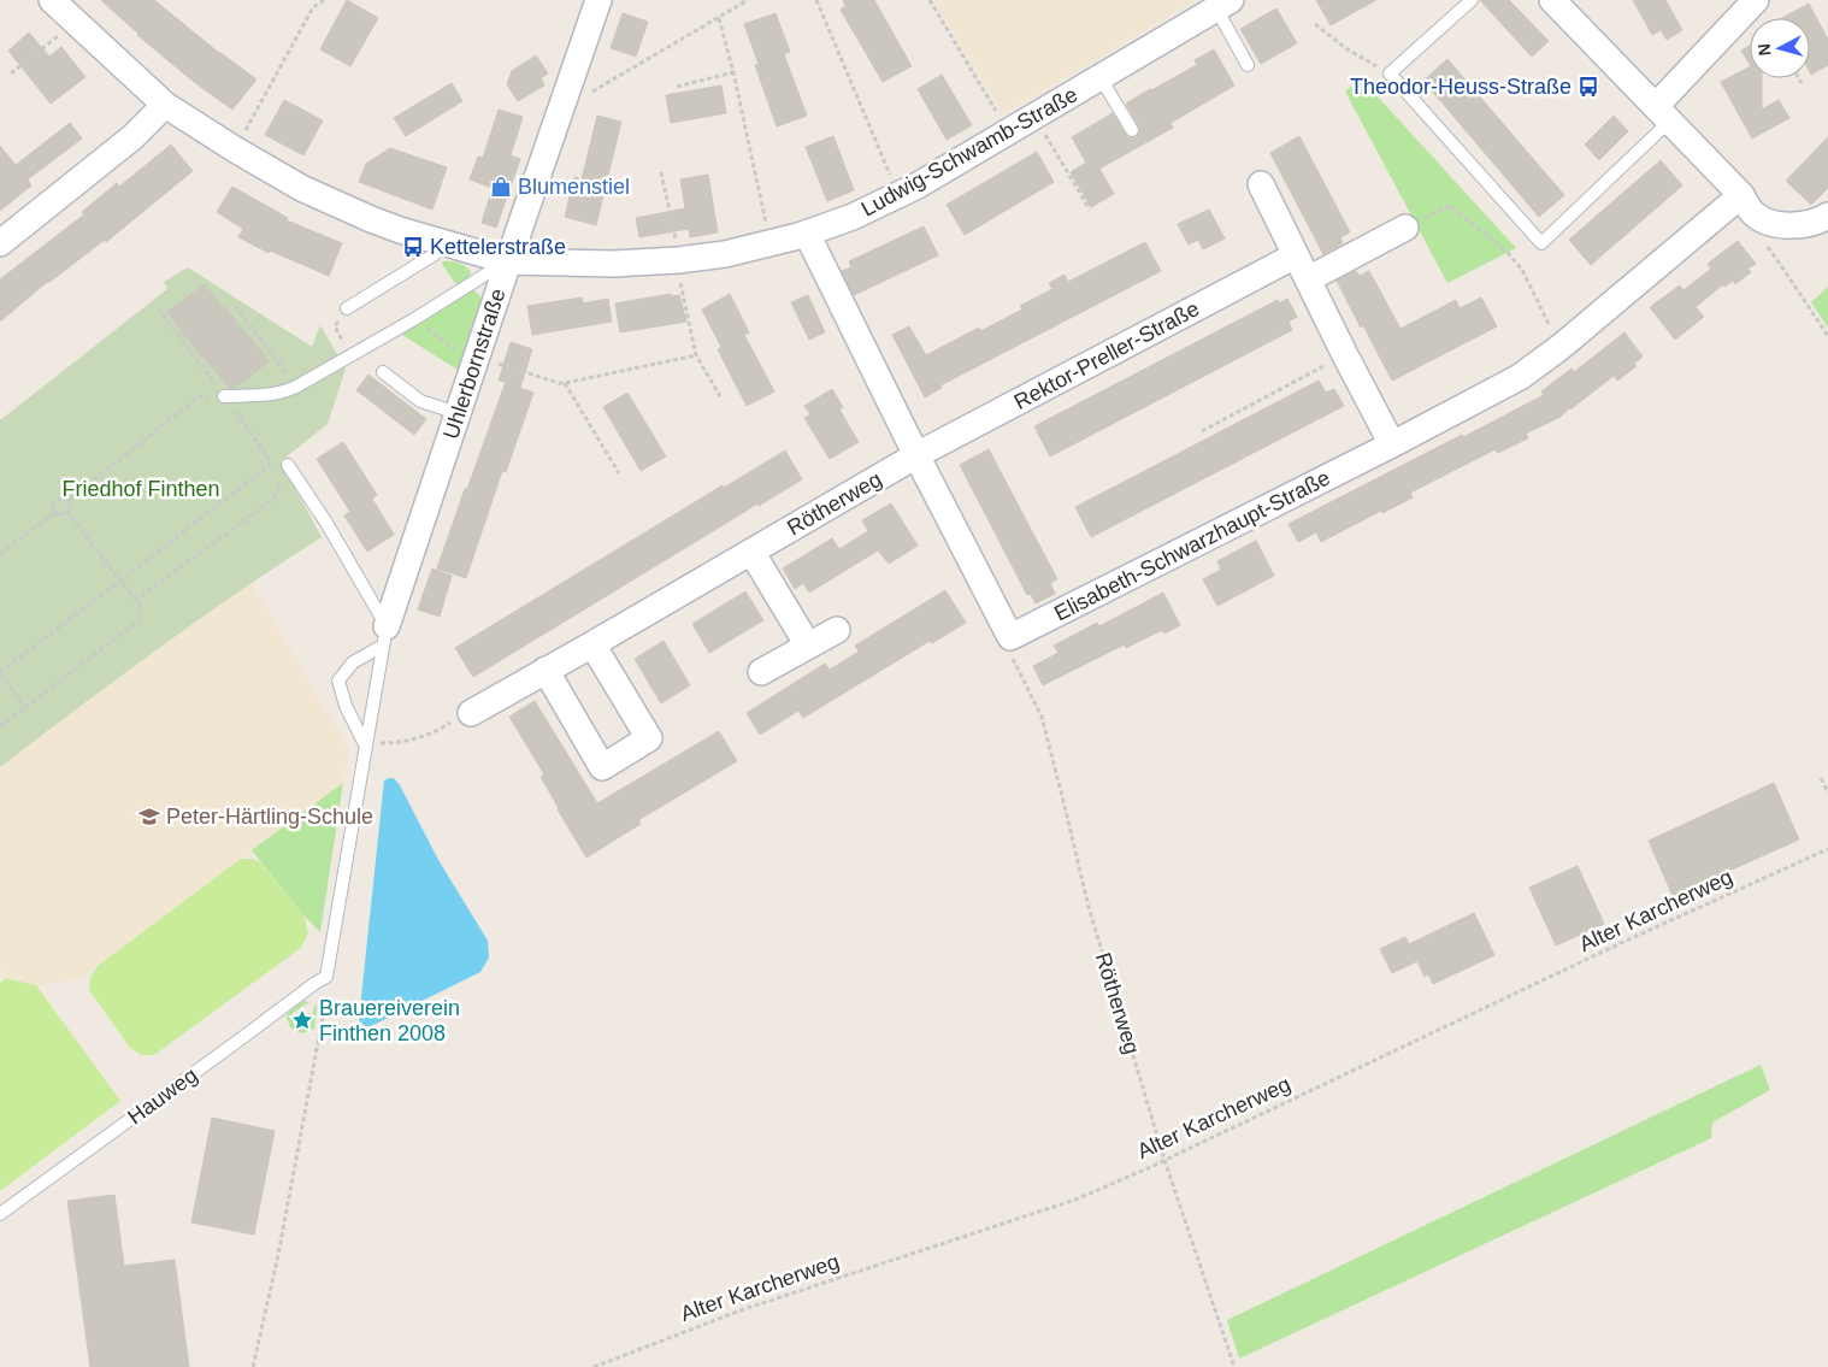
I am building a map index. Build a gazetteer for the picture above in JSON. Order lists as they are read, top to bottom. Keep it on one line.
{"streets":{"street":["Ludwig-Schwamb-Straße","Rektor-Preller-Straße","Uhlerbornstraße","Rötherweg","Elisabeth-Schwarzhaupt-Straße"],"lane":["Hauweg"],"path":["Alter Karcherweg"]},"crossings":[["Ludwig-Schwamb-Straße","Uhlerbornstraße"],["Rektor-Preller-Straße","Rötherweg"],["Rötherweg","Elisabeth-Schwarzhaupt-Straße"],["Rötherweg","Alter Karcherweg"]],"parks":["Friedhof Finthen"],"places":{"bus stop":["Theodor-Heuss-Straße","Kettelerstraße"],"shop":["Blumenstiel"],"school or university":["Peter-Härtling-Schule"],"place":["Brauereiverein Finthen 2008"]},"north":"left"}
